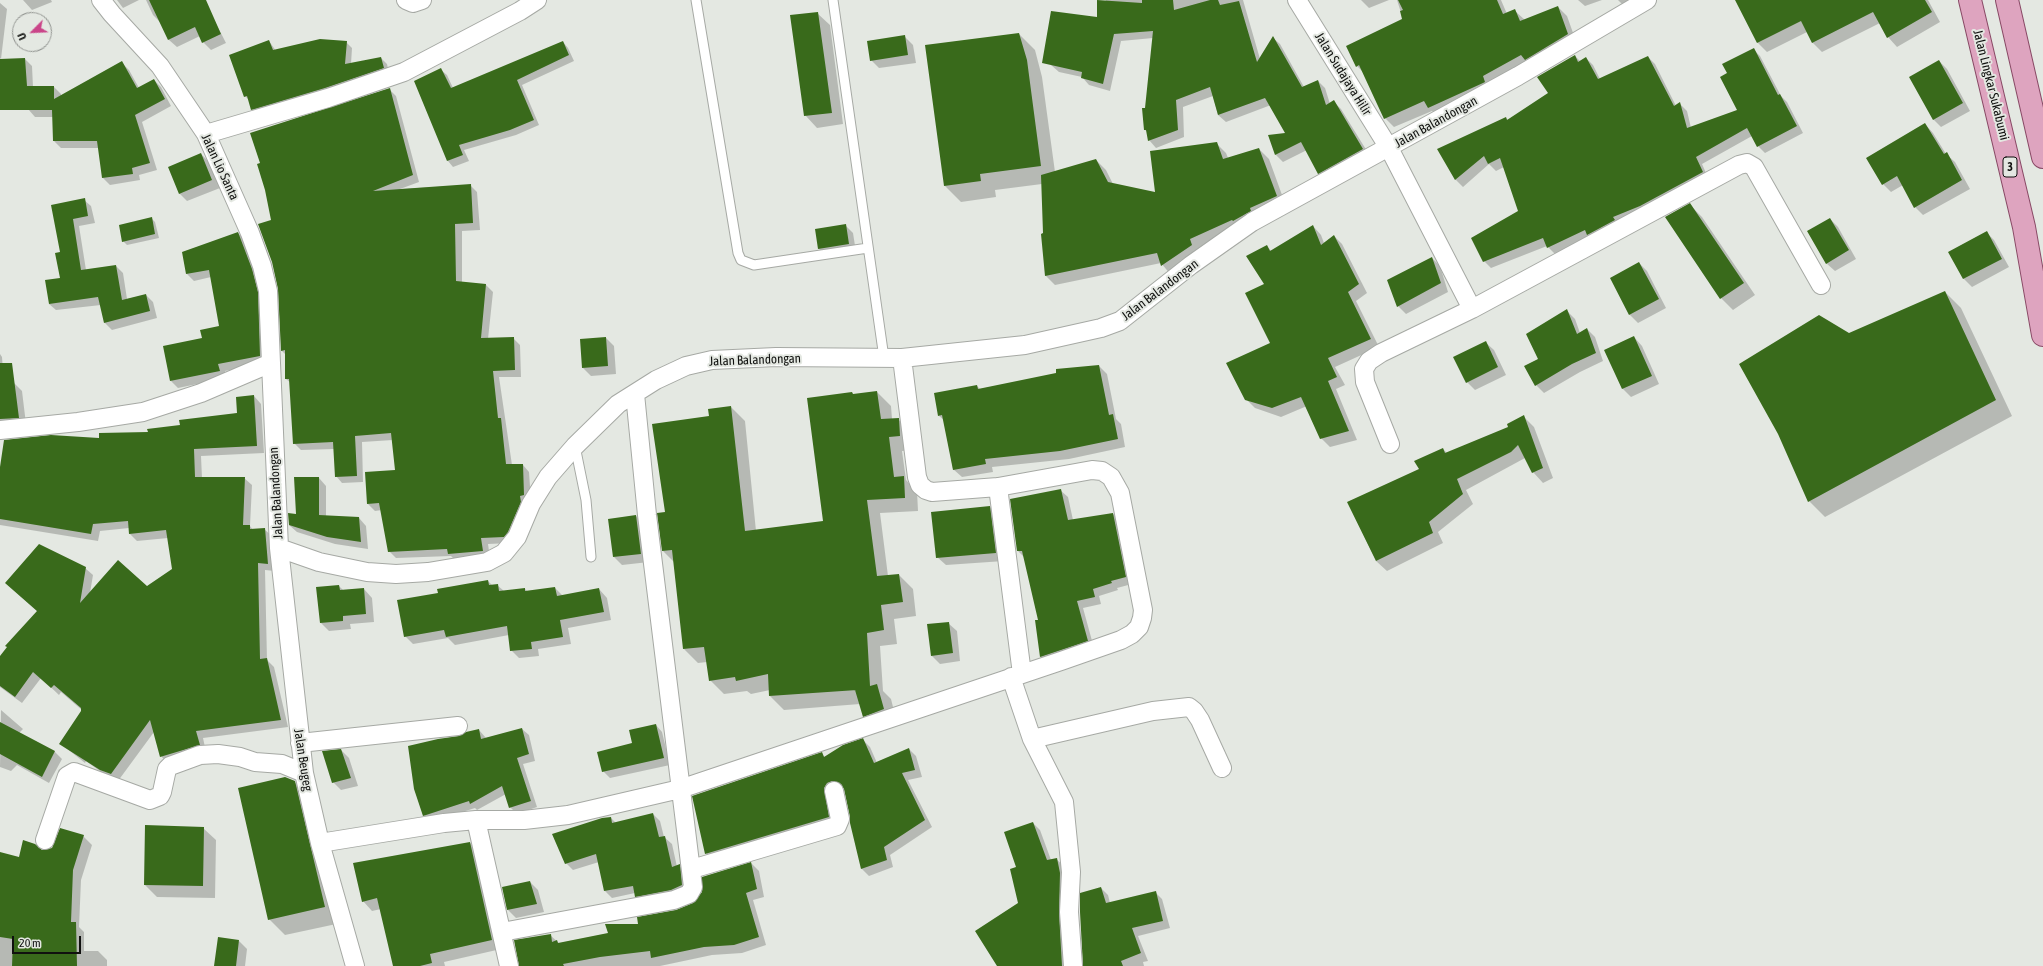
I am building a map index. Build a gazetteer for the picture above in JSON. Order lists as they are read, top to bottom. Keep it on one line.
{"streets":{"main road":["Jalan Lingkar Sukabumi","3"],"street":["Jalan Sudajaya Hilir","Jalan Balandongan","Jalan Lio Santa","Jalan Beugeg"]},"crossings":[["Jalan Sudajaya Hilir","Jalan Balandongan"],["Jalan Balandongan","Jalan Lio Santa"],["Jalan Balandongan","Jalan Beugeg"]],"scale_bar":"20 m","north":"bottom left"}
